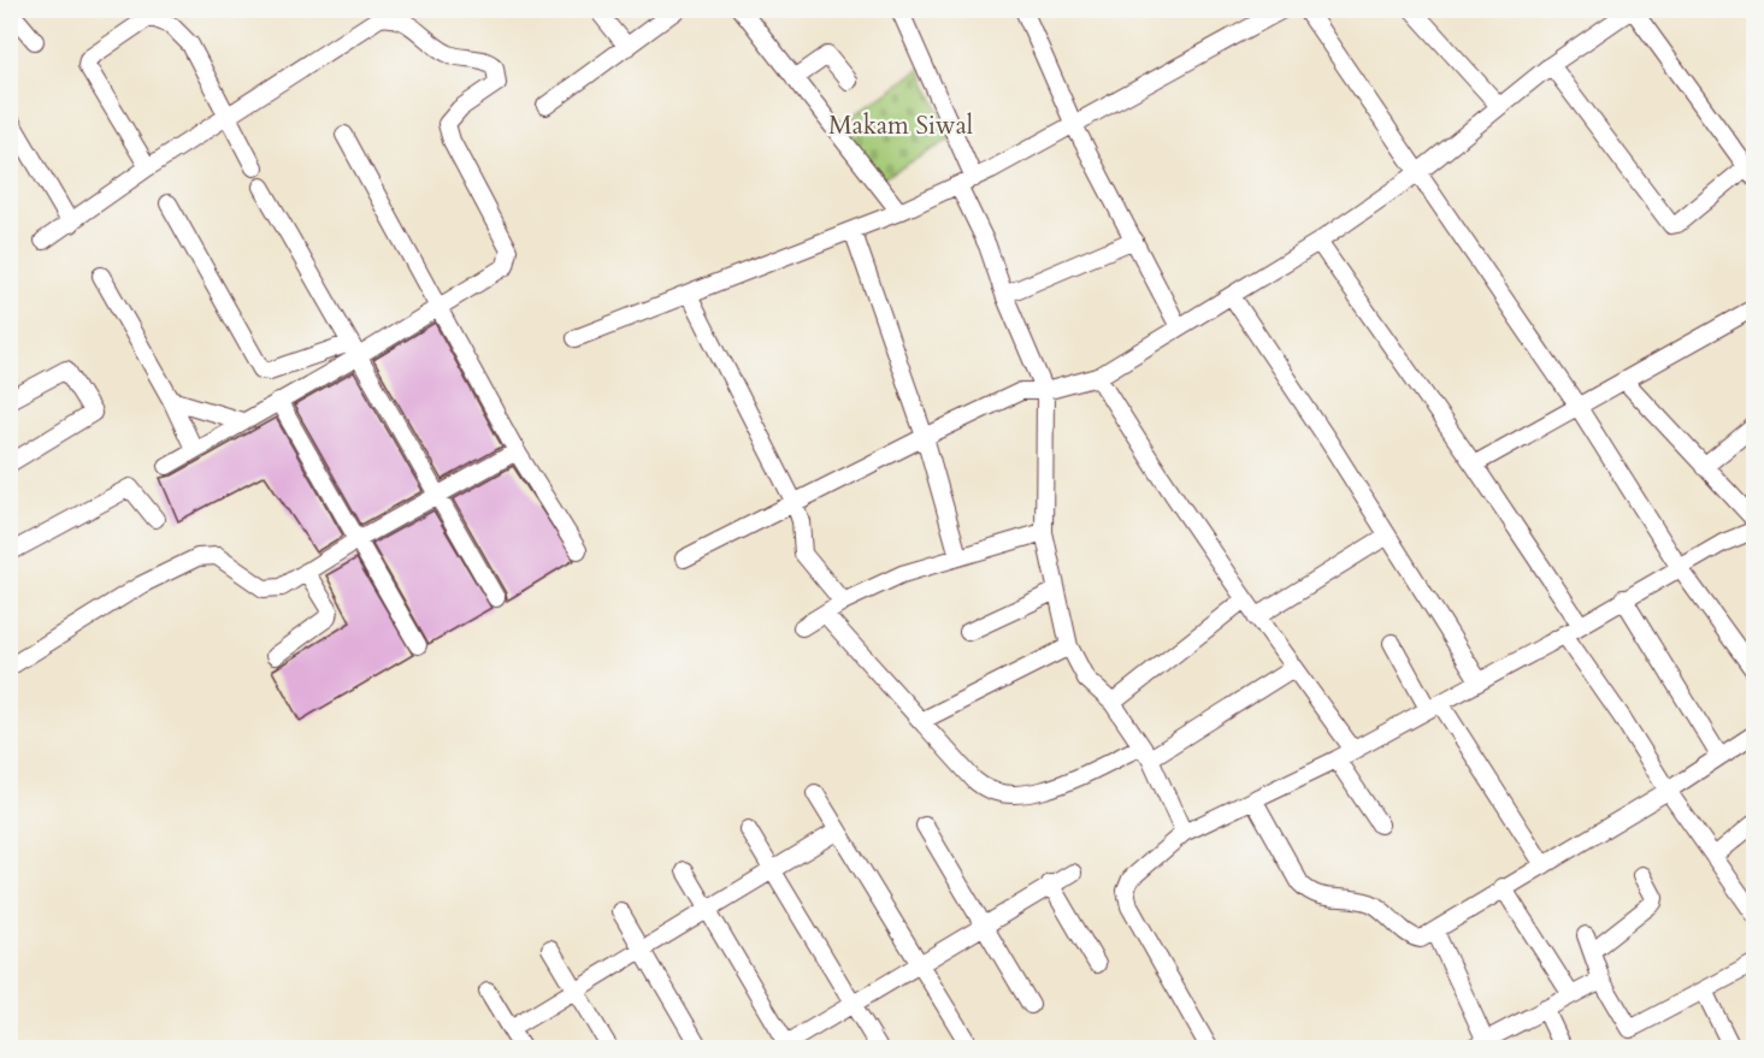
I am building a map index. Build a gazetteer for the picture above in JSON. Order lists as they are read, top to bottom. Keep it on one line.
{"parks":["Makam Siwal"]}
